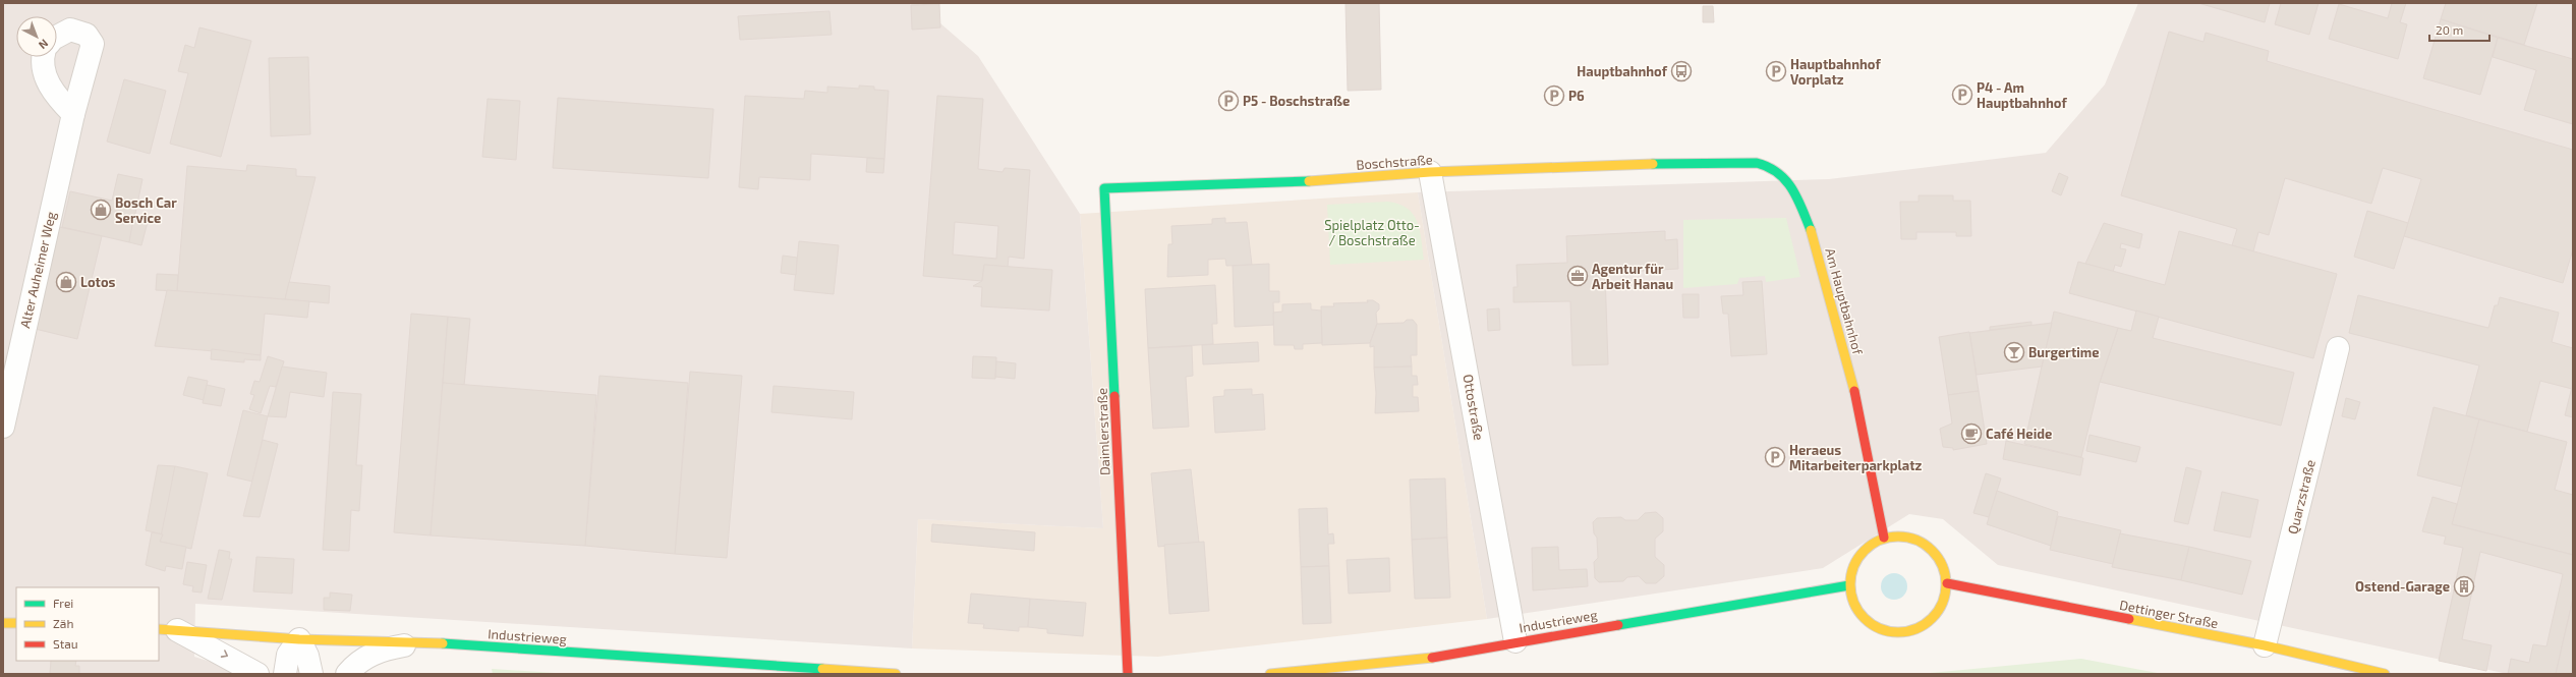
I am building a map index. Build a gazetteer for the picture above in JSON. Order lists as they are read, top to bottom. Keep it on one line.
{"streets":{"street":["Boschstraße","Alter Auheimer Weg","Am Hauptbahnhof","Ottostraße","Daimlerstraße","Quarzstraße","Dettinger Straße","Industrieweg"]},"crossings":[["Boschstraße","Am Hauptbahnhof"],["Boschstraße","Ottostraße"],["Boschstraße","Daimlerstraße"],["Am Hauptbahnhof","Dettinger Straße"],["Am Hauptbahnhof","Industrieweg"],["Ottostraße","Industrieweg"],["Quarzstraße","Dettinger Straße"],["Dettinger Straße","Industrieweg"]],"parks":["Spielplatz Otto- / Boschstraße"],"places":{"bus stop":["Hauptbahnhof"],"parking":["Hauptbahnhof Vorplatz","P4 - Am Hauptbahnhof","P6","P5 - Boschstraße","Heraeus Mitarbeiterparkplatz"],"shop":["Bosch Car Service","Lotos"],"office":["Agentur für Arbeit Hanau"],"bar":["Burgertime"],"cafe":["Café Heide"],"building":["Ostend-Garage"]},"legend":["Frei","Zäh","Stau"],"scale_bar":"20 m","north":"bottom right"}
